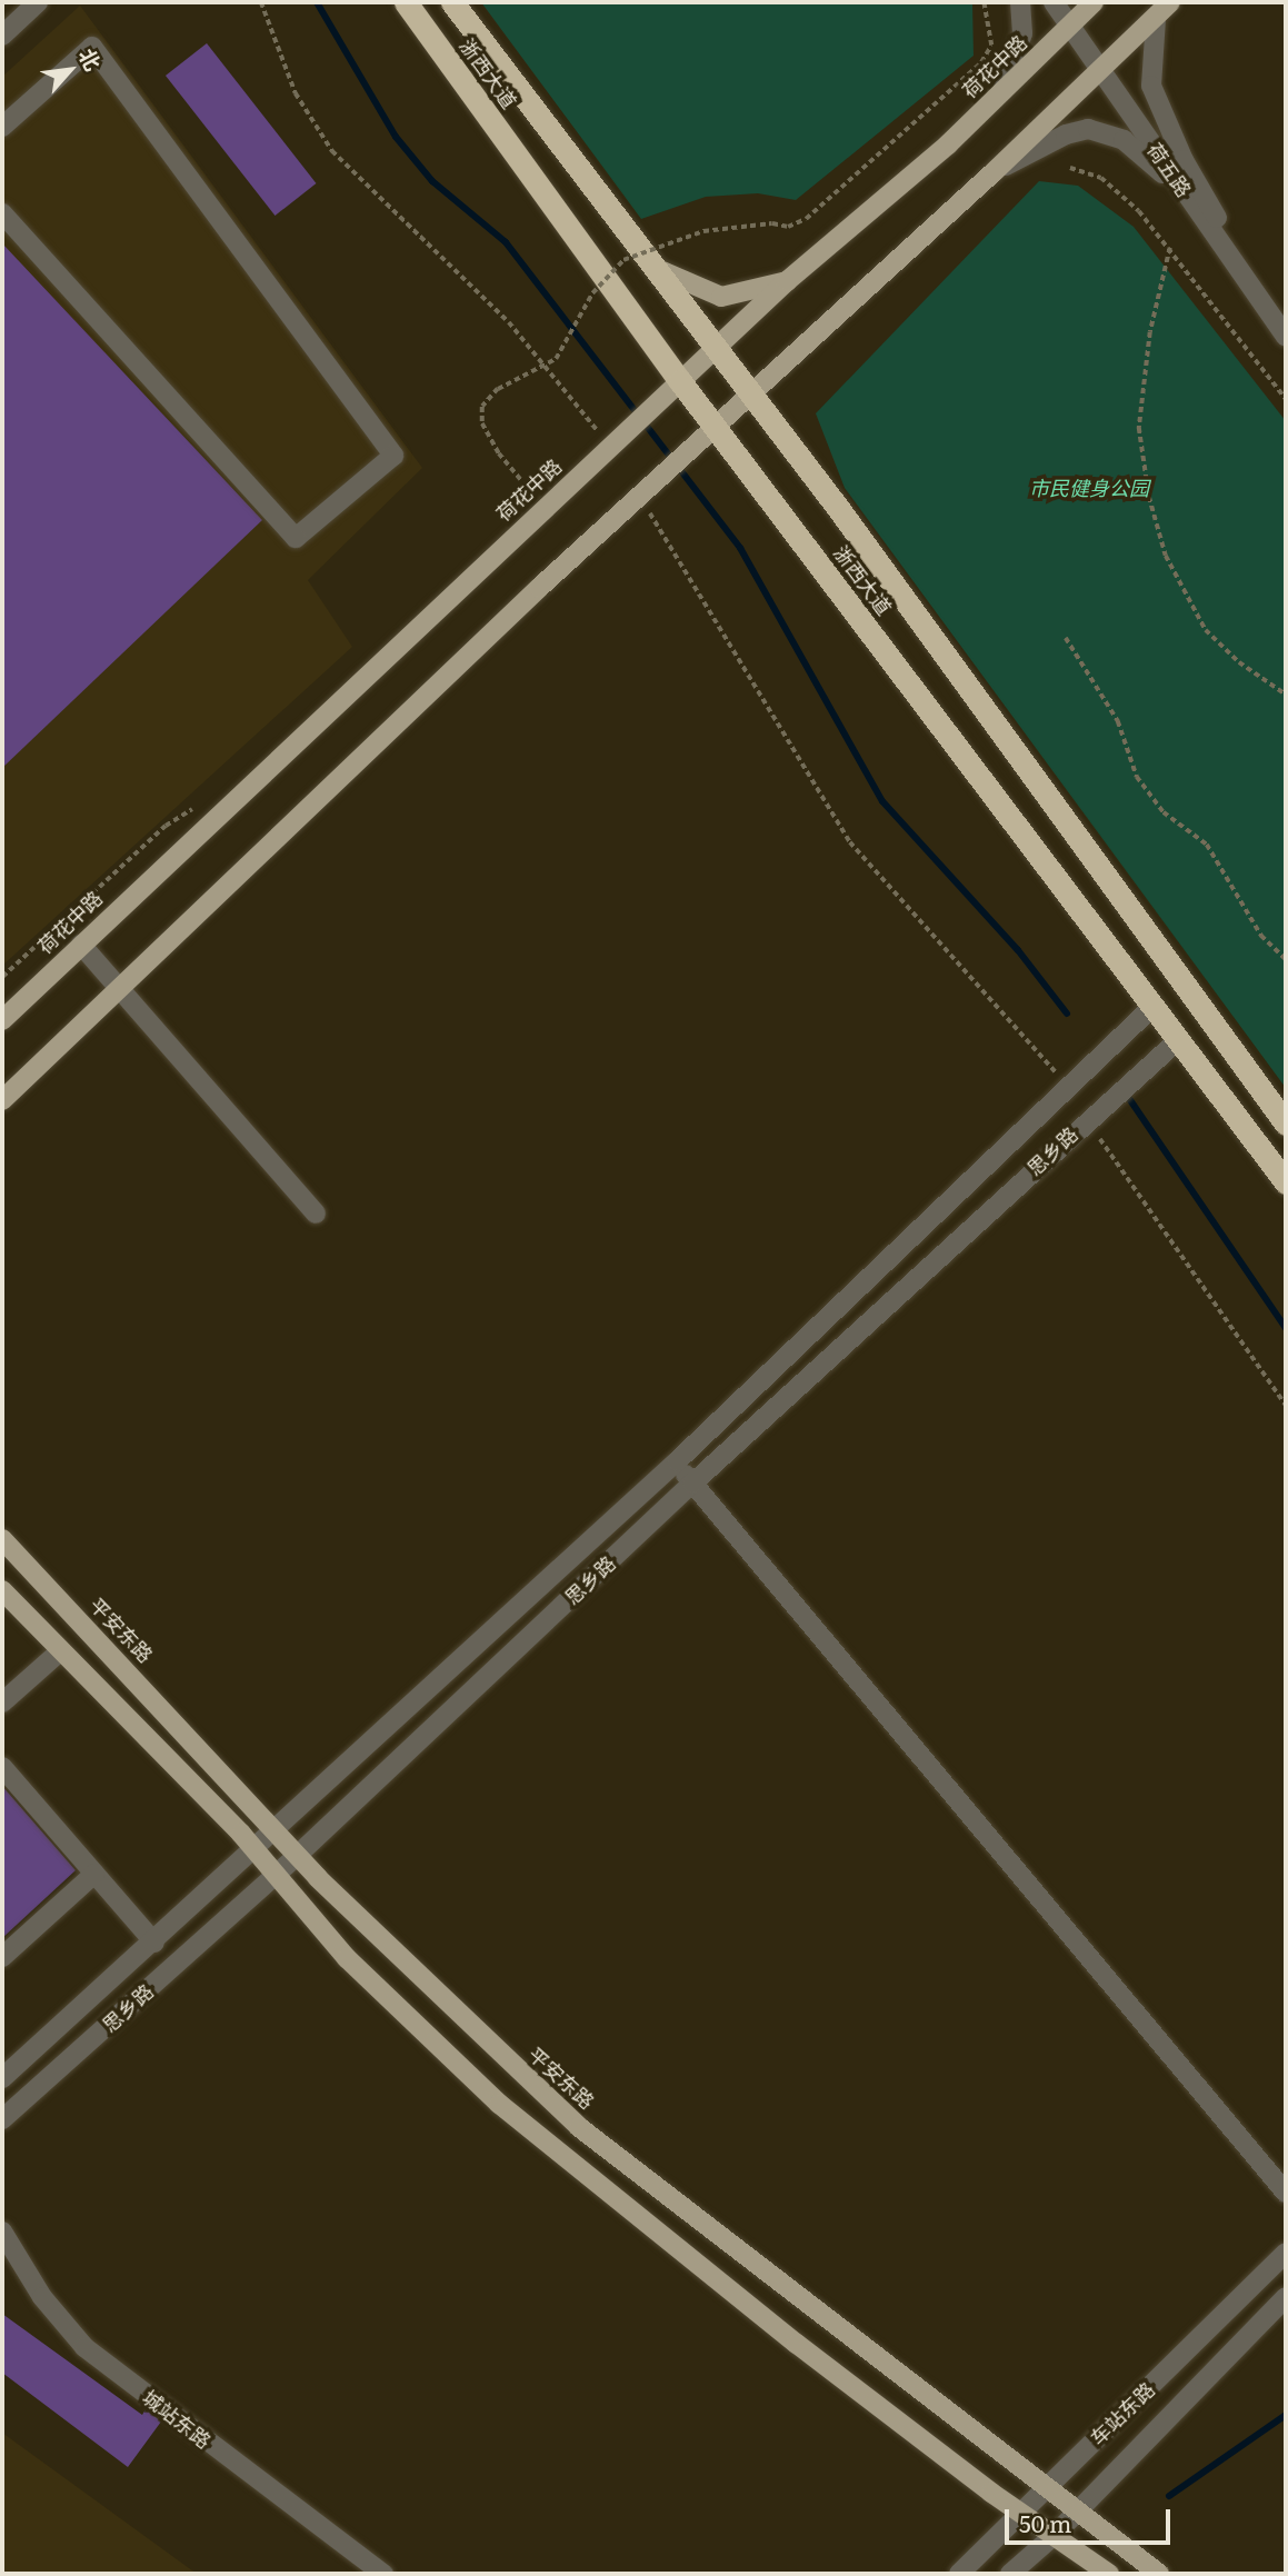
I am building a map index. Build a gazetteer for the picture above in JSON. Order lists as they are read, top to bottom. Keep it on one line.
{"streets":{"highway":["浙西大道"],"main road":["荷花中路","平安东路"],"street":["荷五路","思乡路","车站东路","城站东路"]},"crossings":[["荷花中路","浙西大道"],["荷花中路","荷五路"],["浙西大道","思乡路"],["思乡路","平安东路"],["平安东路","车站东路"]],"parks":["市民健身公园"],"scale_bar":"50 m","north":"top right"}
